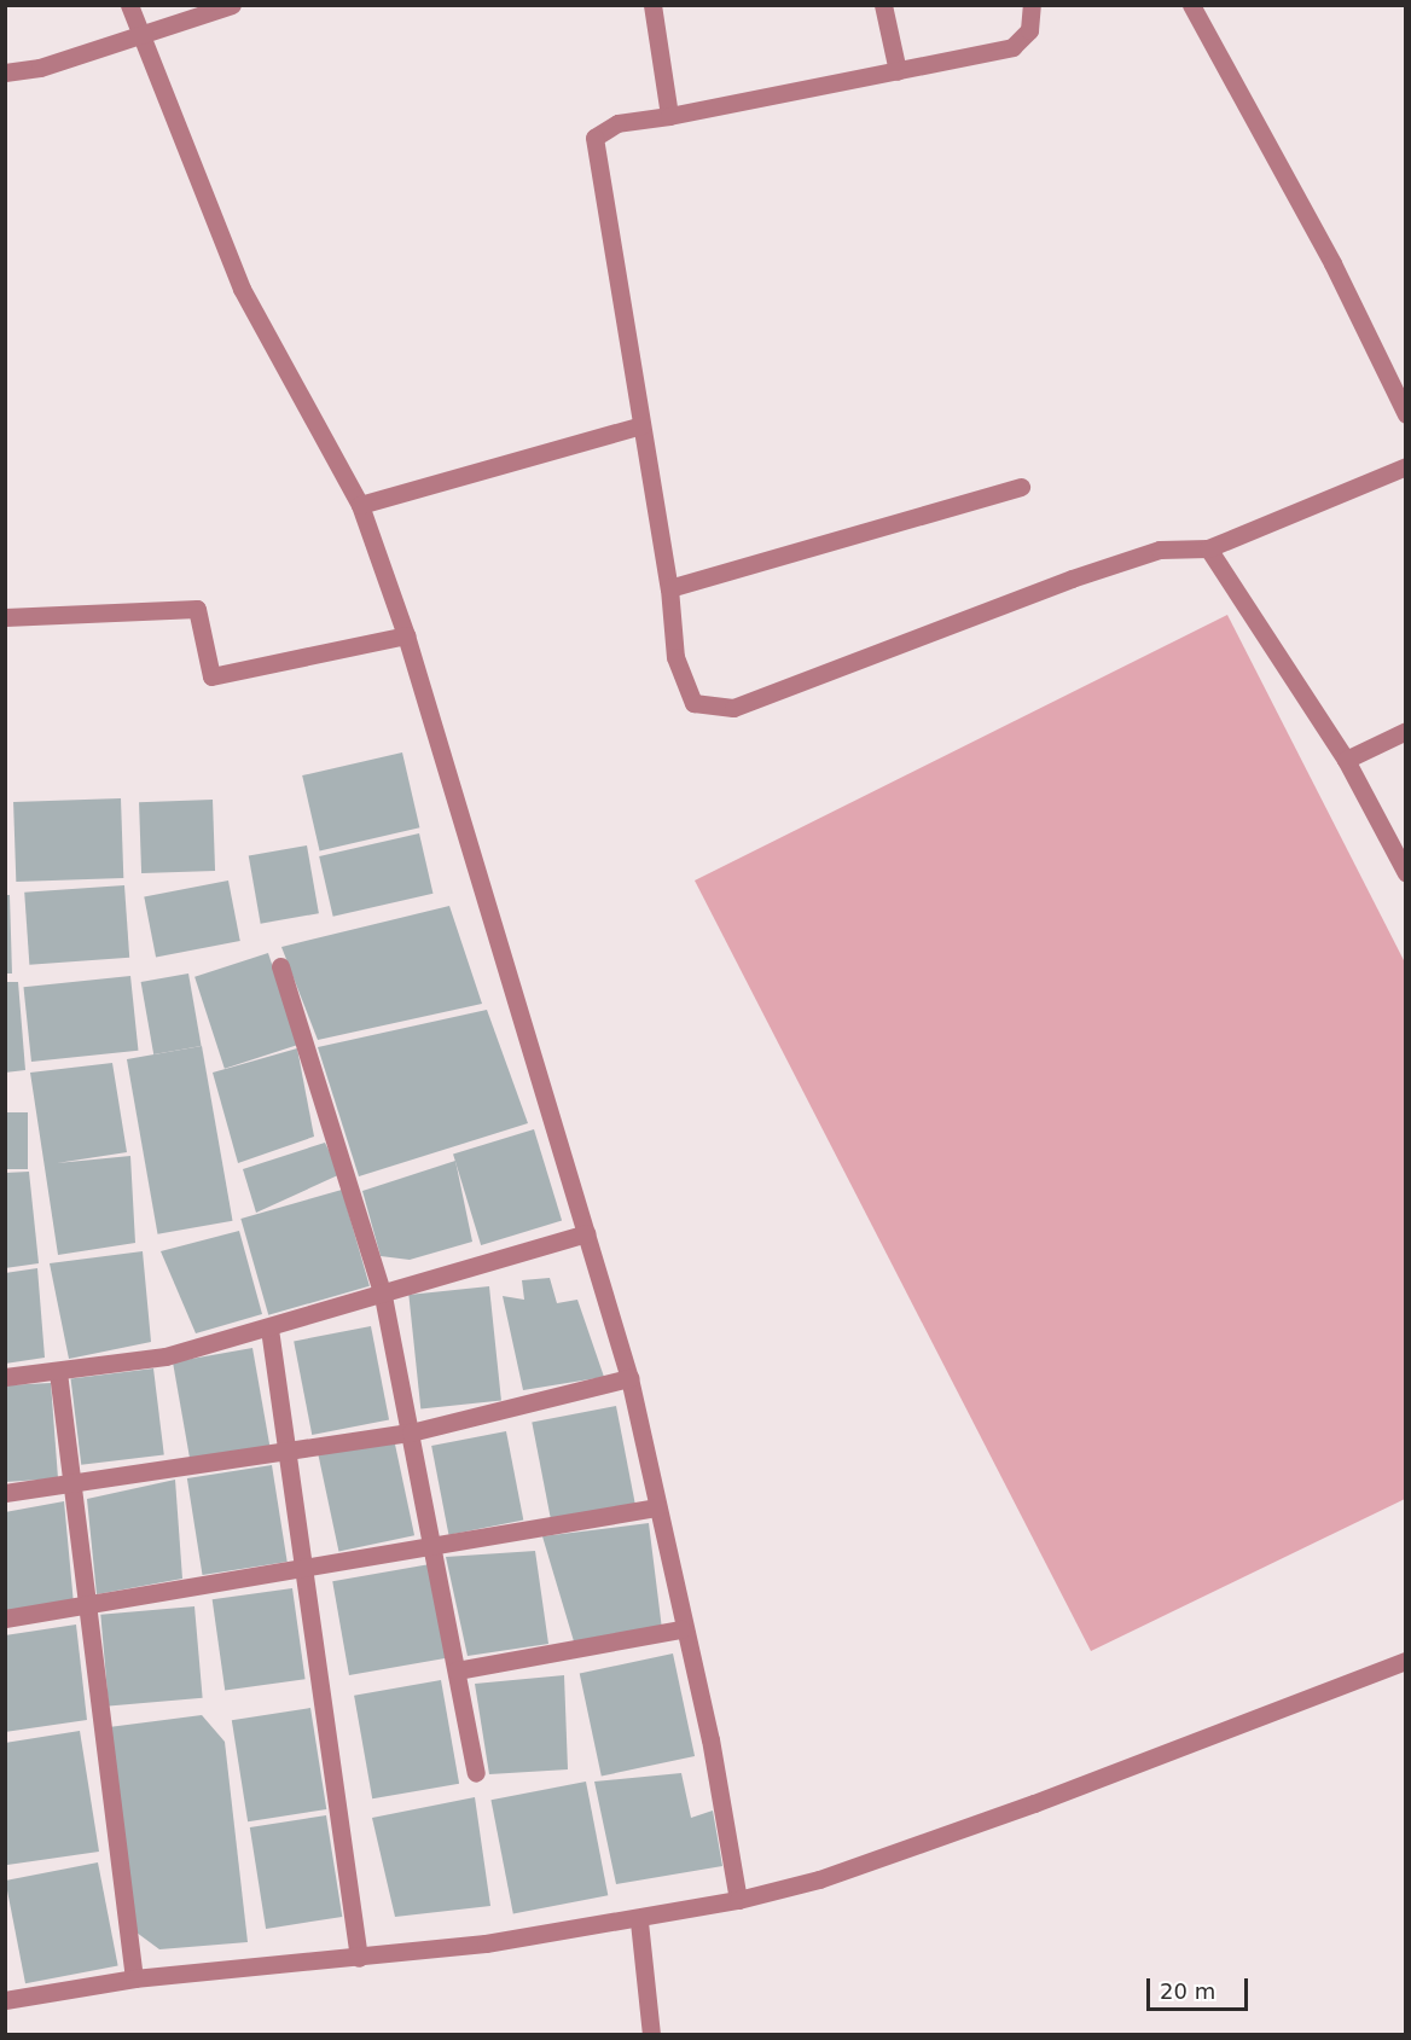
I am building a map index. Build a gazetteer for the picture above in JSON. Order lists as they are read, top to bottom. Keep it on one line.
{"scale_bar":"20 m"}
